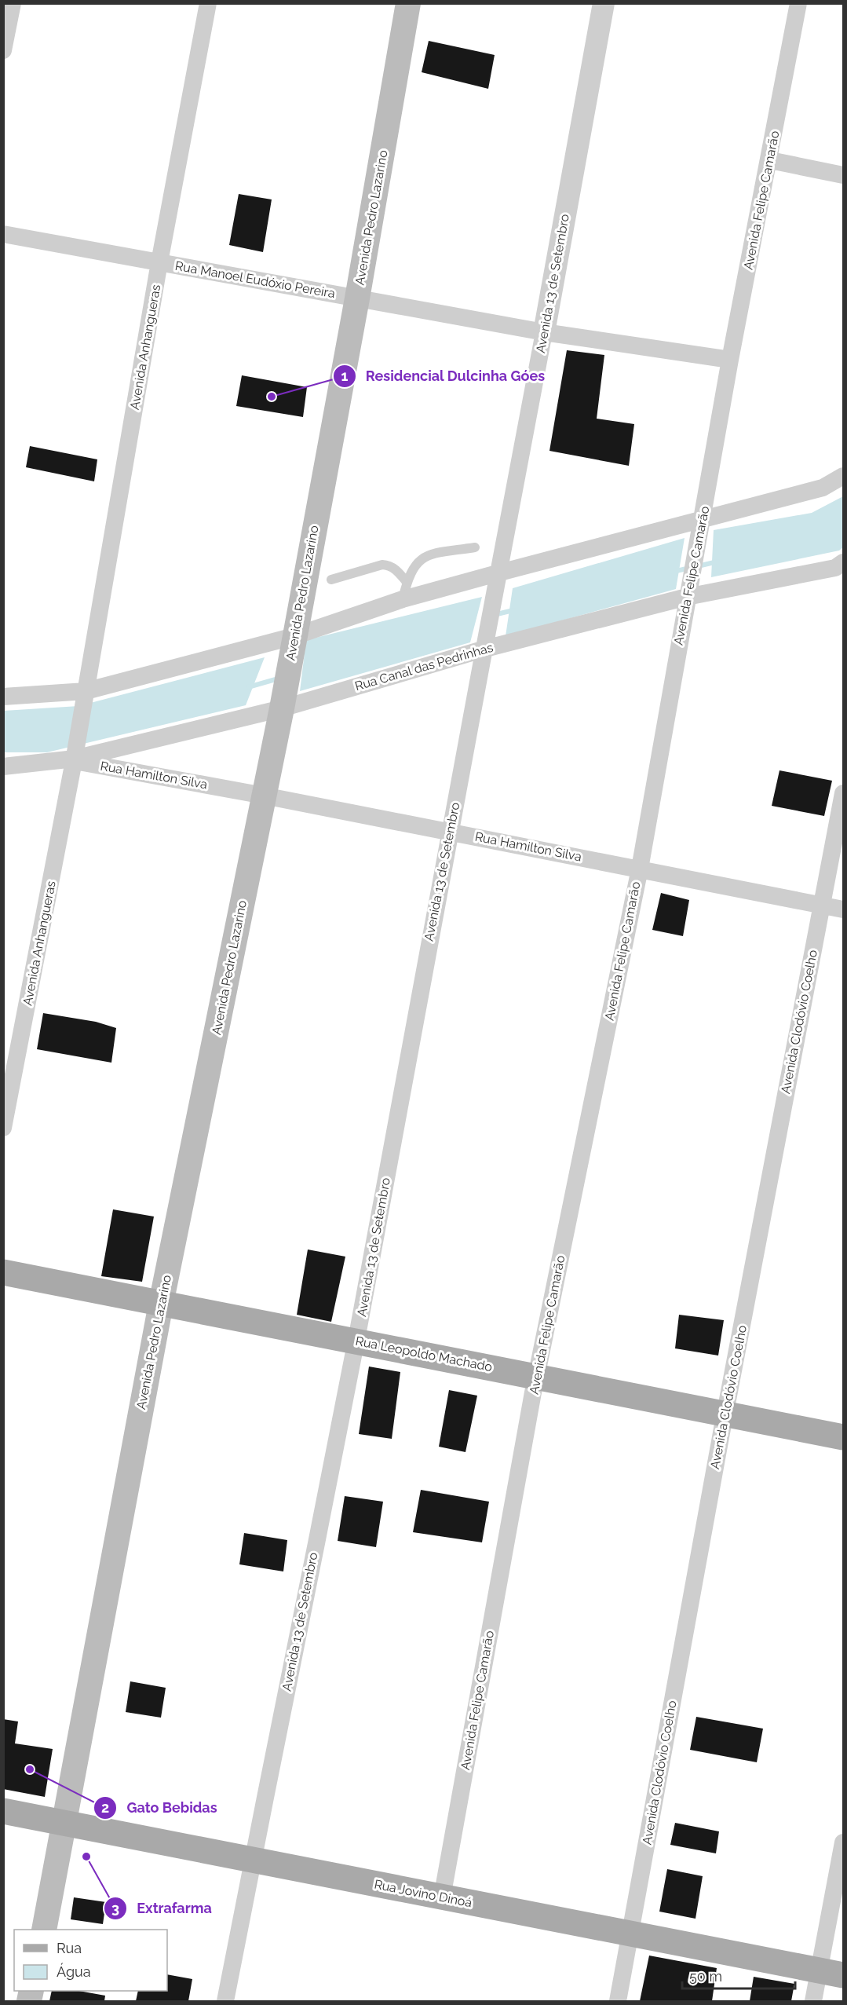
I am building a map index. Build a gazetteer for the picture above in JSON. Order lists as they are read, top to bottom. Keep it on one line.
{"streets":{"main road":["Avenida Pedro Lazarino","Rua Leopoldo Machado","Rua Jovino Dinoá"],"street":["Avenida Felipe Camarão","Rua Manoel Eudóxio Pereira","Avenida 13 de Setembro","Avenida Anhangueras","Rua Canal das Pedrinhas","Rua Hamilton Silva","Avenida Clodóvio Coelho"]},"crossings":[["Avenida Felipe Camarão","Rua Manoel Eudóxio Pereira"],["Avenida Felipe Camarão","Rua Canal das Pedrinhas"],["Avenida Felipe Camarão","Rua Hamilton Silva"],["Avenida Felipe Camarão","Rua Leopoldo Machado"],["Avenida Felipe Camarão","Rua Jovino Dinoá"],["Avenida Pedro Lazarino","Rua Manoel Eudóxio Pereira"],["Avenida Pedro Lazarino","Rua Canal das Pedrinhas"],["Avenida Pedro Lazarino","Rua Hamilton Silva"],["Avenida Pedro Lazarino","Rua Leopoldo Machado"],["Avenida Pedro Lazarino","Rua Jovino Dinoá"],["Rua Manoel Eudóxio Pereira","Avenida 13 de Setembro"],["Rua Manoel Eudóxio Pereira","Avenida Anhangueras"],["Avenida 13 de Setembro","Rua Canal das Pedrinhas"],["Avenida 13 de Setembro","Rua Hamilton Silva"],["Avenida 13 de Setembro","Rua Leopoldo Machado"],["Avenida 13 de Setembro","Rua Jovino Dinoá"],["Avenida Anhangueras","Rua Canal das Pedrinhas"],["Avenida Anhangueras","Rua Hamilton Silva"],["Rua Canal das Pedrinhas","Rua Hamilton Silva"],["Rua Hamilton Silva","Avenida Clodóvio Coelho"],["Avenida Clodóvio Coelho","Rua Leopoldo Machado"],["Avenida Clodóvio Coelho","Rua Jovino Dinoá"]],"places":["Residencial Dulcinha Góes","Gato Bebidas","Extrafarma"],"legend":["Rua","Água"],"scale_bar":"50 m"}
